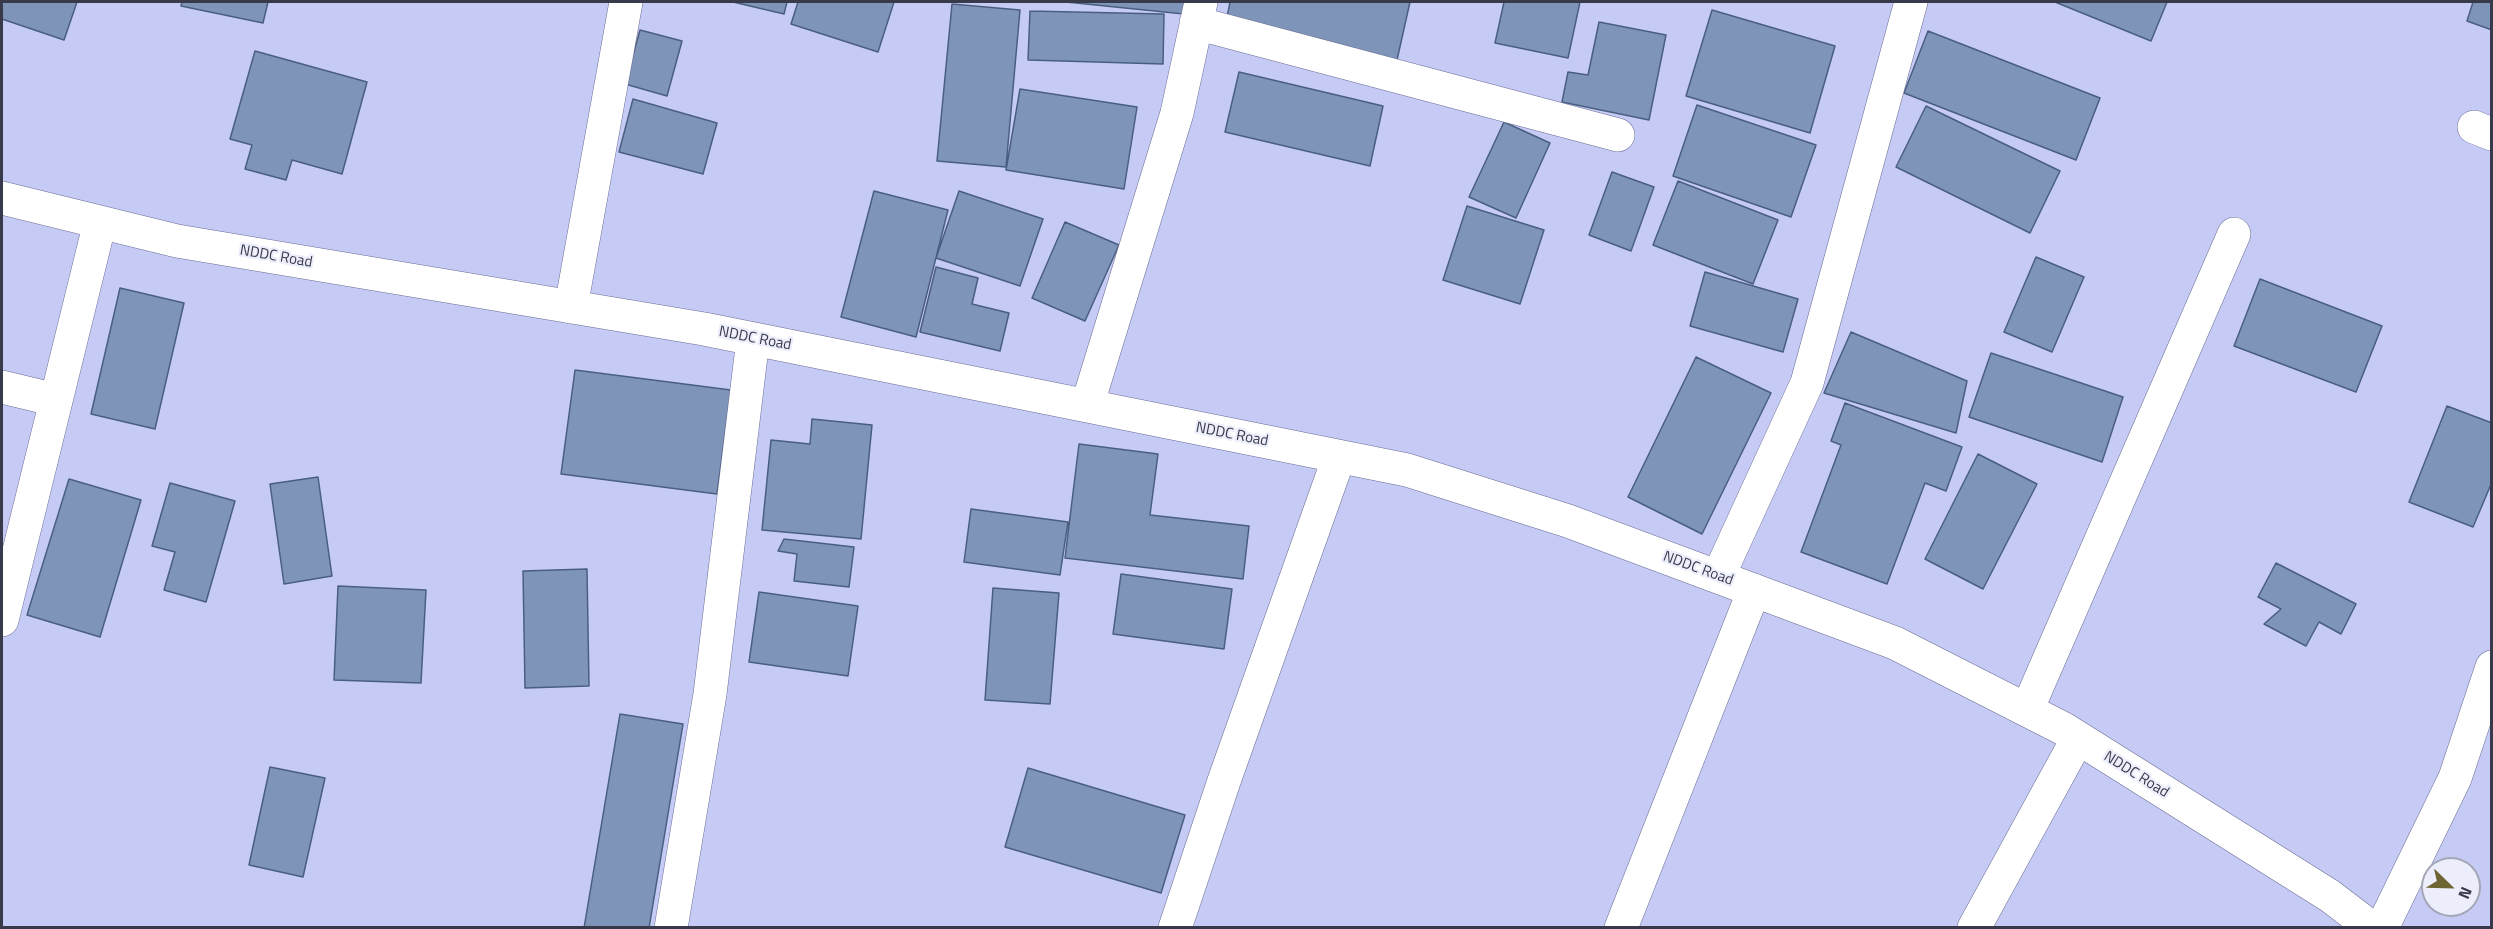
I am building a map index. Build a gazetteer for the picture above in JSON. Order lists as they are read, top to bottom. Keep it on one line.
{"streets":{"street":["NDDC Road"]},"north":"bottom right"}
